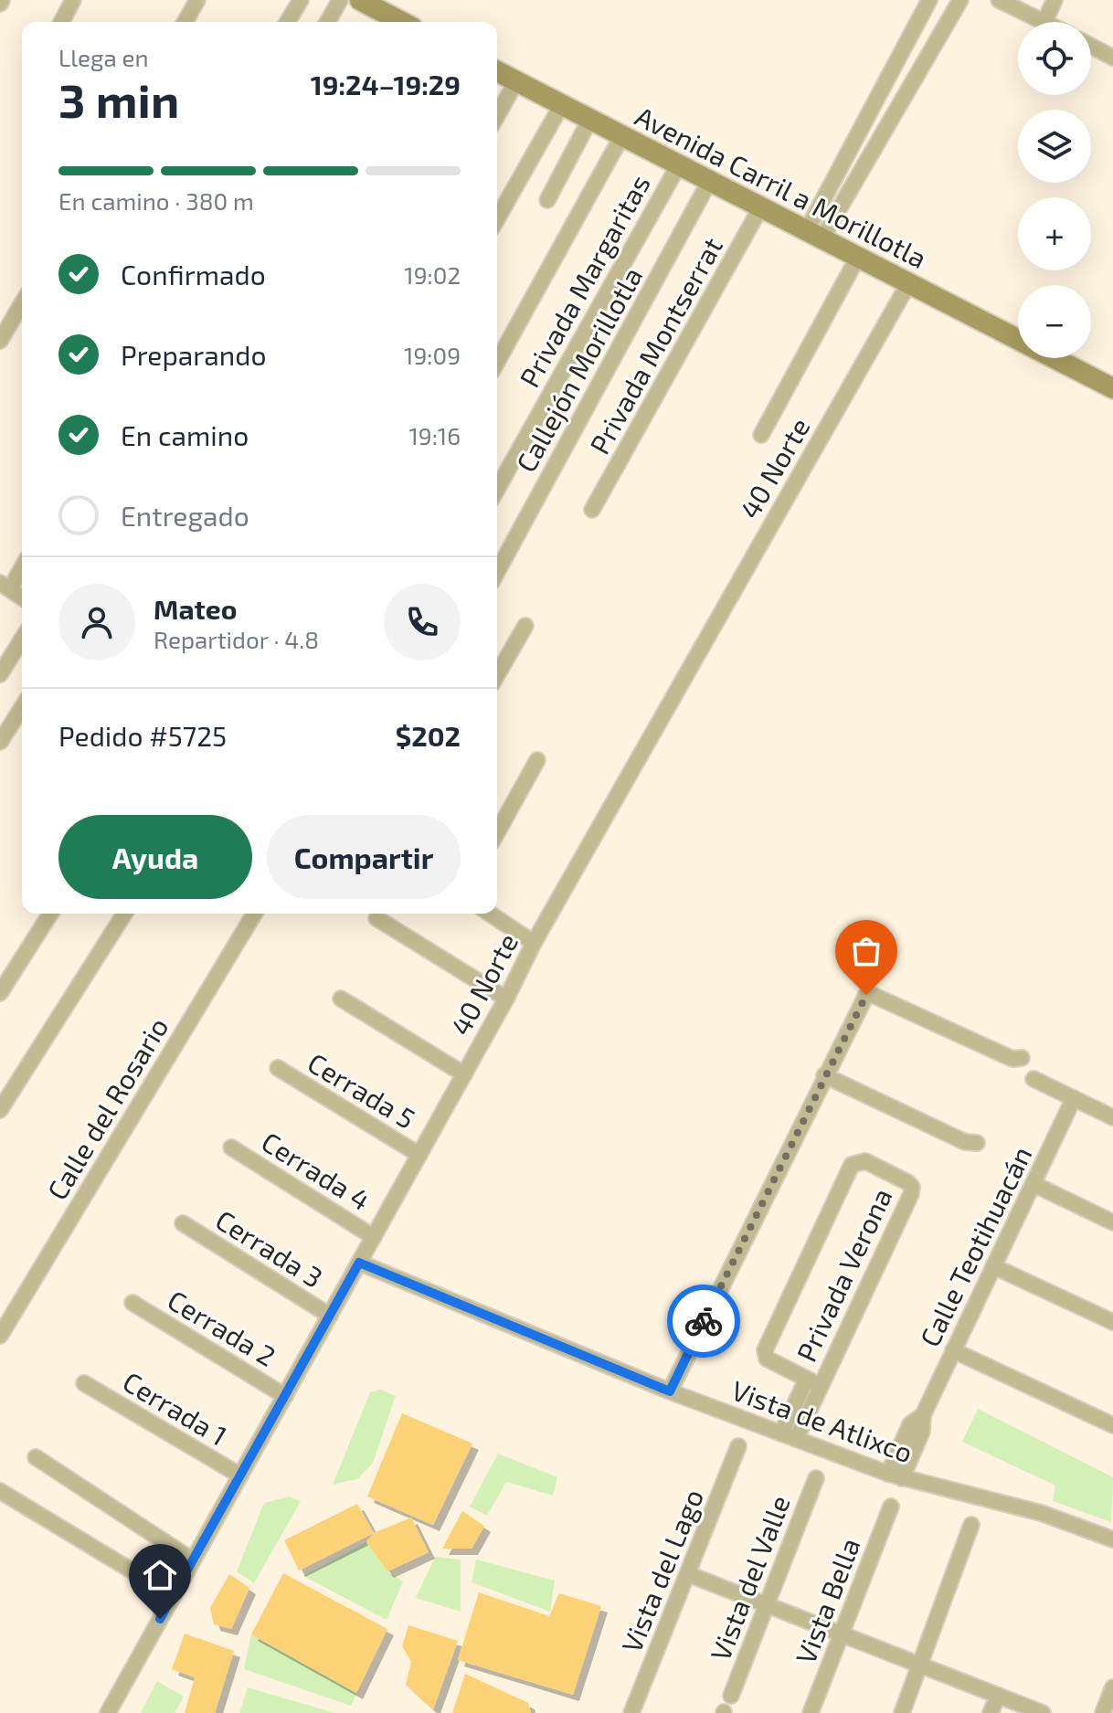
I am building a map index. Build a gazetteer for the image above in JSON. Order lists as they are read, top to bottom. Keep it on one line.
{"streets":{"street":["Avenida Carril a Morillotla","Privada Margaritas","Privada Montserrat","Callejón Morillotla","40 Norte","Cerrada 5","Calle del Rosario","Cerrada 4","Calle Teotihuacán","Cerrada 3","Privada Verona","Cerrada 2","Cerrada 1","Vista de Atlixco","Vista del Lago","Vista del Valle","Vista Bella"]},"crossings":[["Avenida Carril a Morillotla","Privada Margaritas"],["Avenida Carril a Morillotla","Privada Montserrat"],["Avenida Carril a Morillotla","Callejón Morillotla"],["Avenida Carril a Morillotla","40 Norte"],["40 Norte","Cerrada 5"],["40 Norte","Cerrada 4"],["40 Norte","Cerrada 3"],["40 Norte","Cerrada 2"],["40 Norte","Cerrada 1"],["40 Norte","Vista de Atlixco"],["Calle Teotihuacán","Vista de Atlixco"],["Privada Verona","Vista de Atlixco"]],"page":{"map_buttons":["+","−"],"heading":["3 min","Llega en","19:24–19:29"],"panel":["Mateo","Repartidor · 4.8","Pedido #5725","$202"],"bar":"En camino · 380 m","list":[["Confirmado","19:02"],["Preparando","19:09"],["En camino","19:16"],"Entregado"],"buttons":["Ayuda","Compartir"]}}
